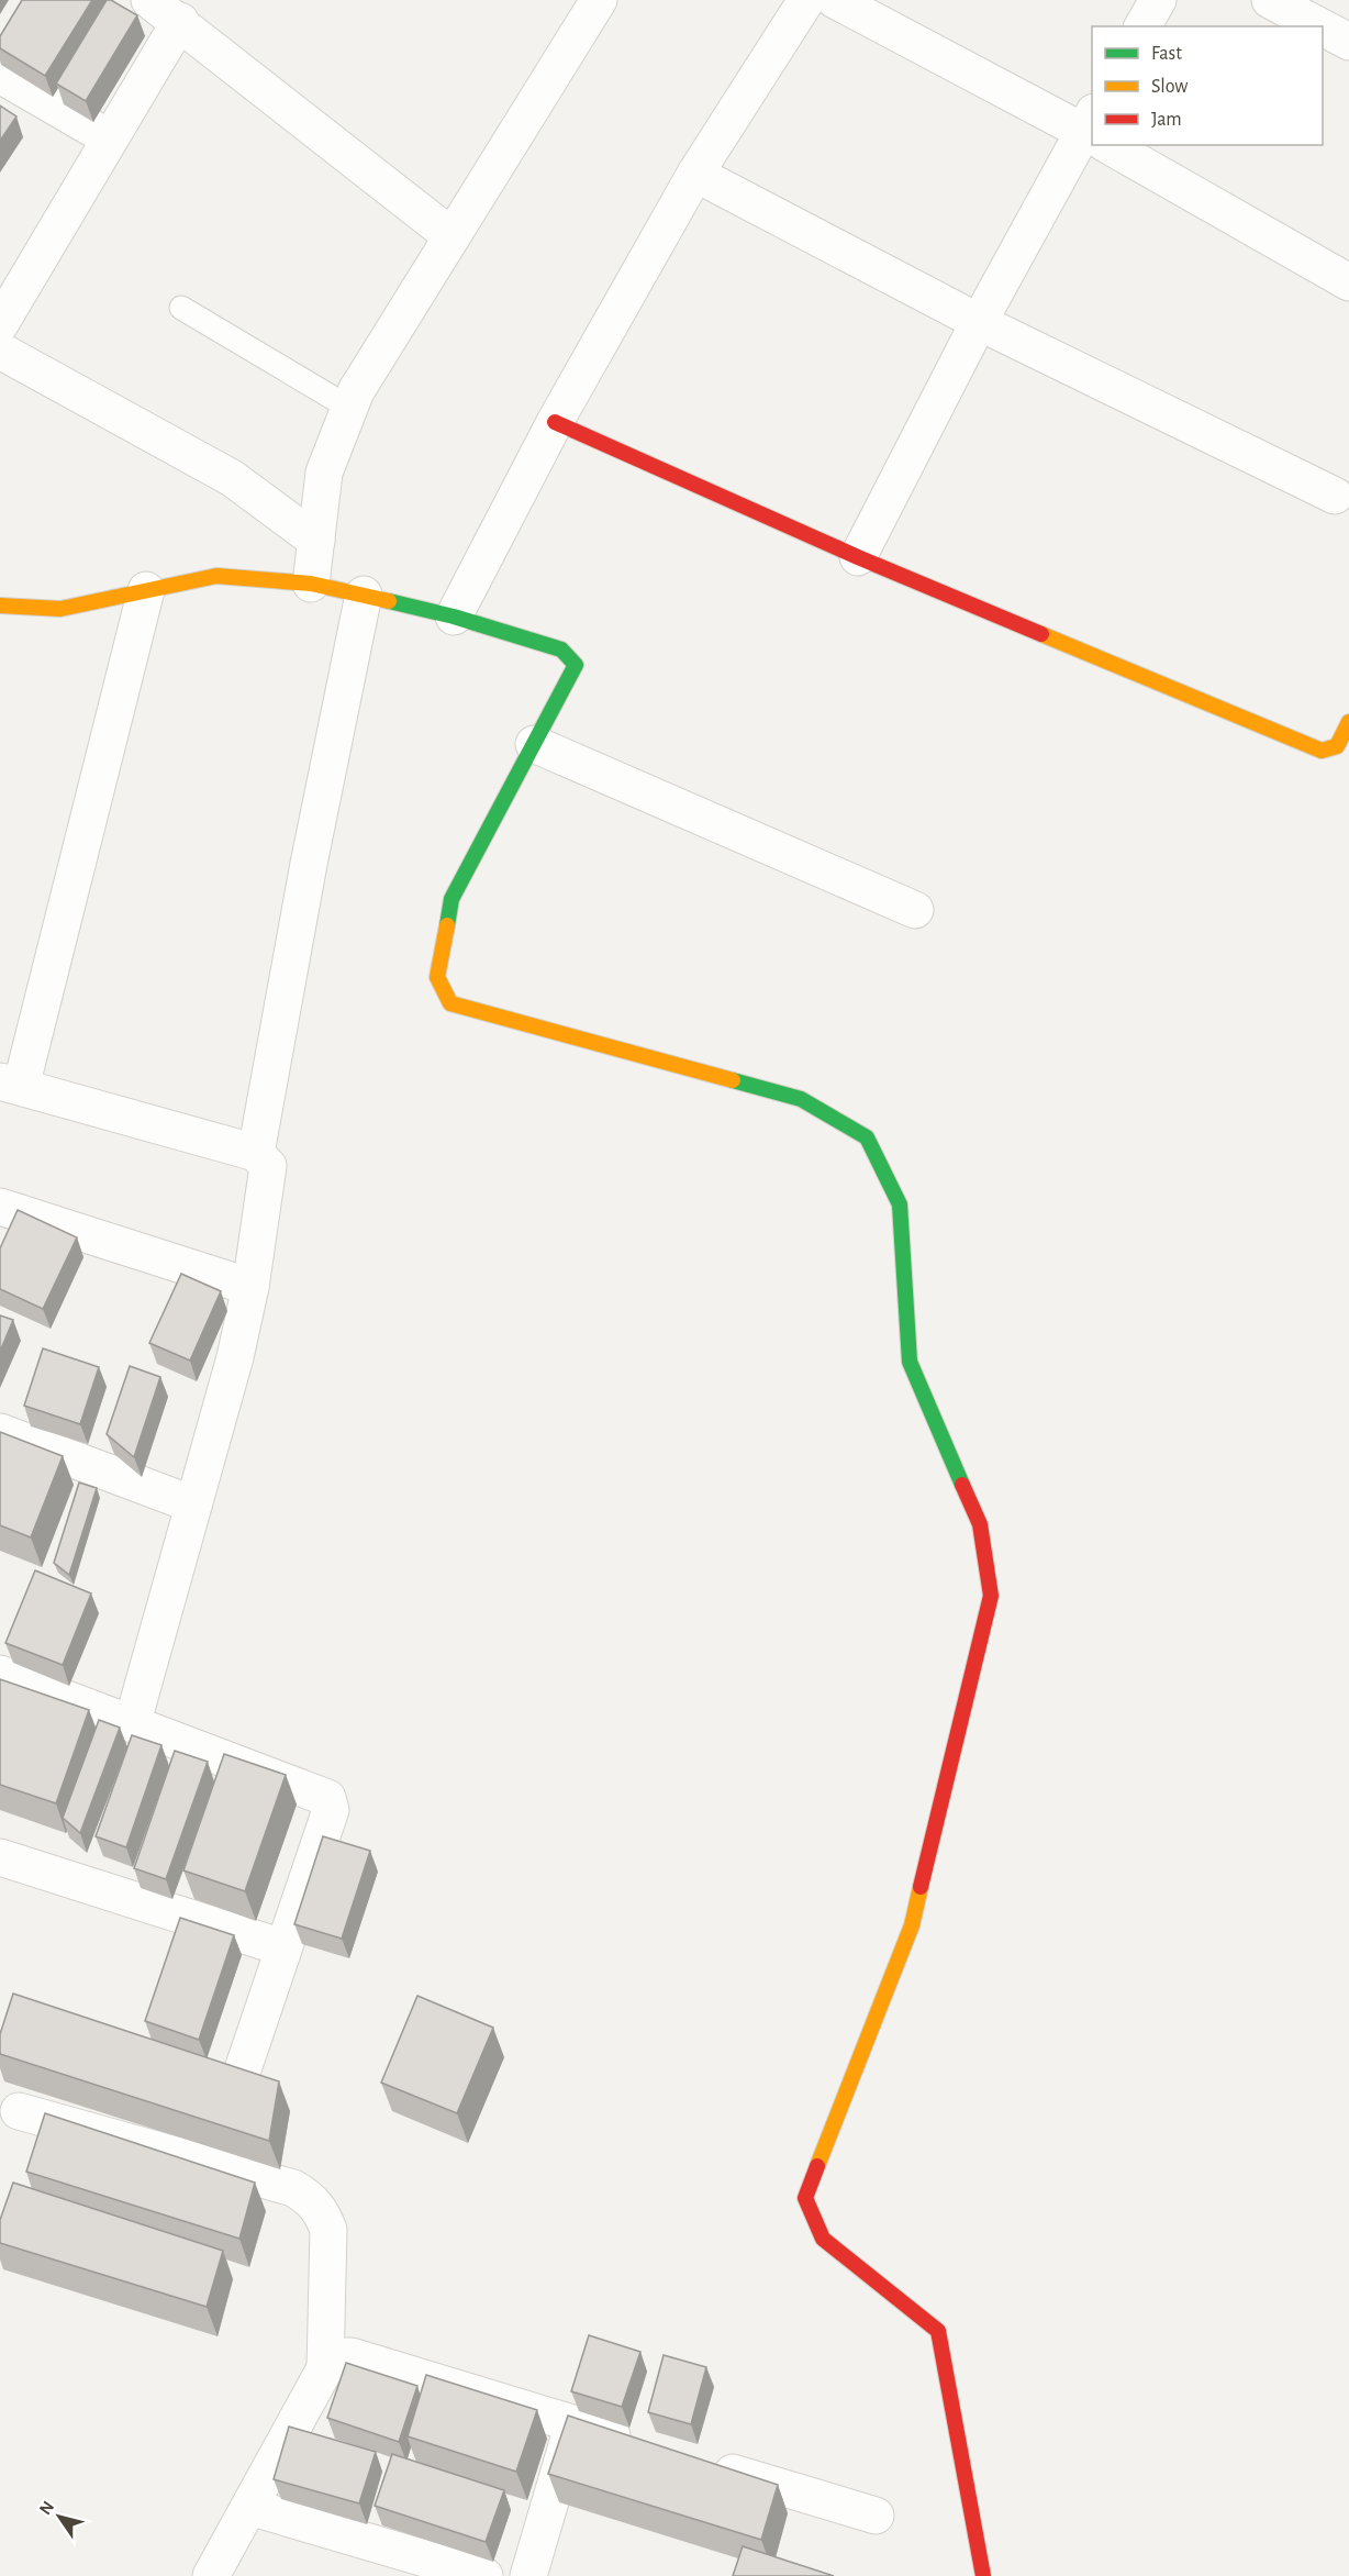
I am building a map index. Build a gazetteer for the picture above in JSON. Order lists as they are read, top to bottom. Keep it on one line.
{"legend":["Fast","Slow","Jam"],"north":"top left"}
